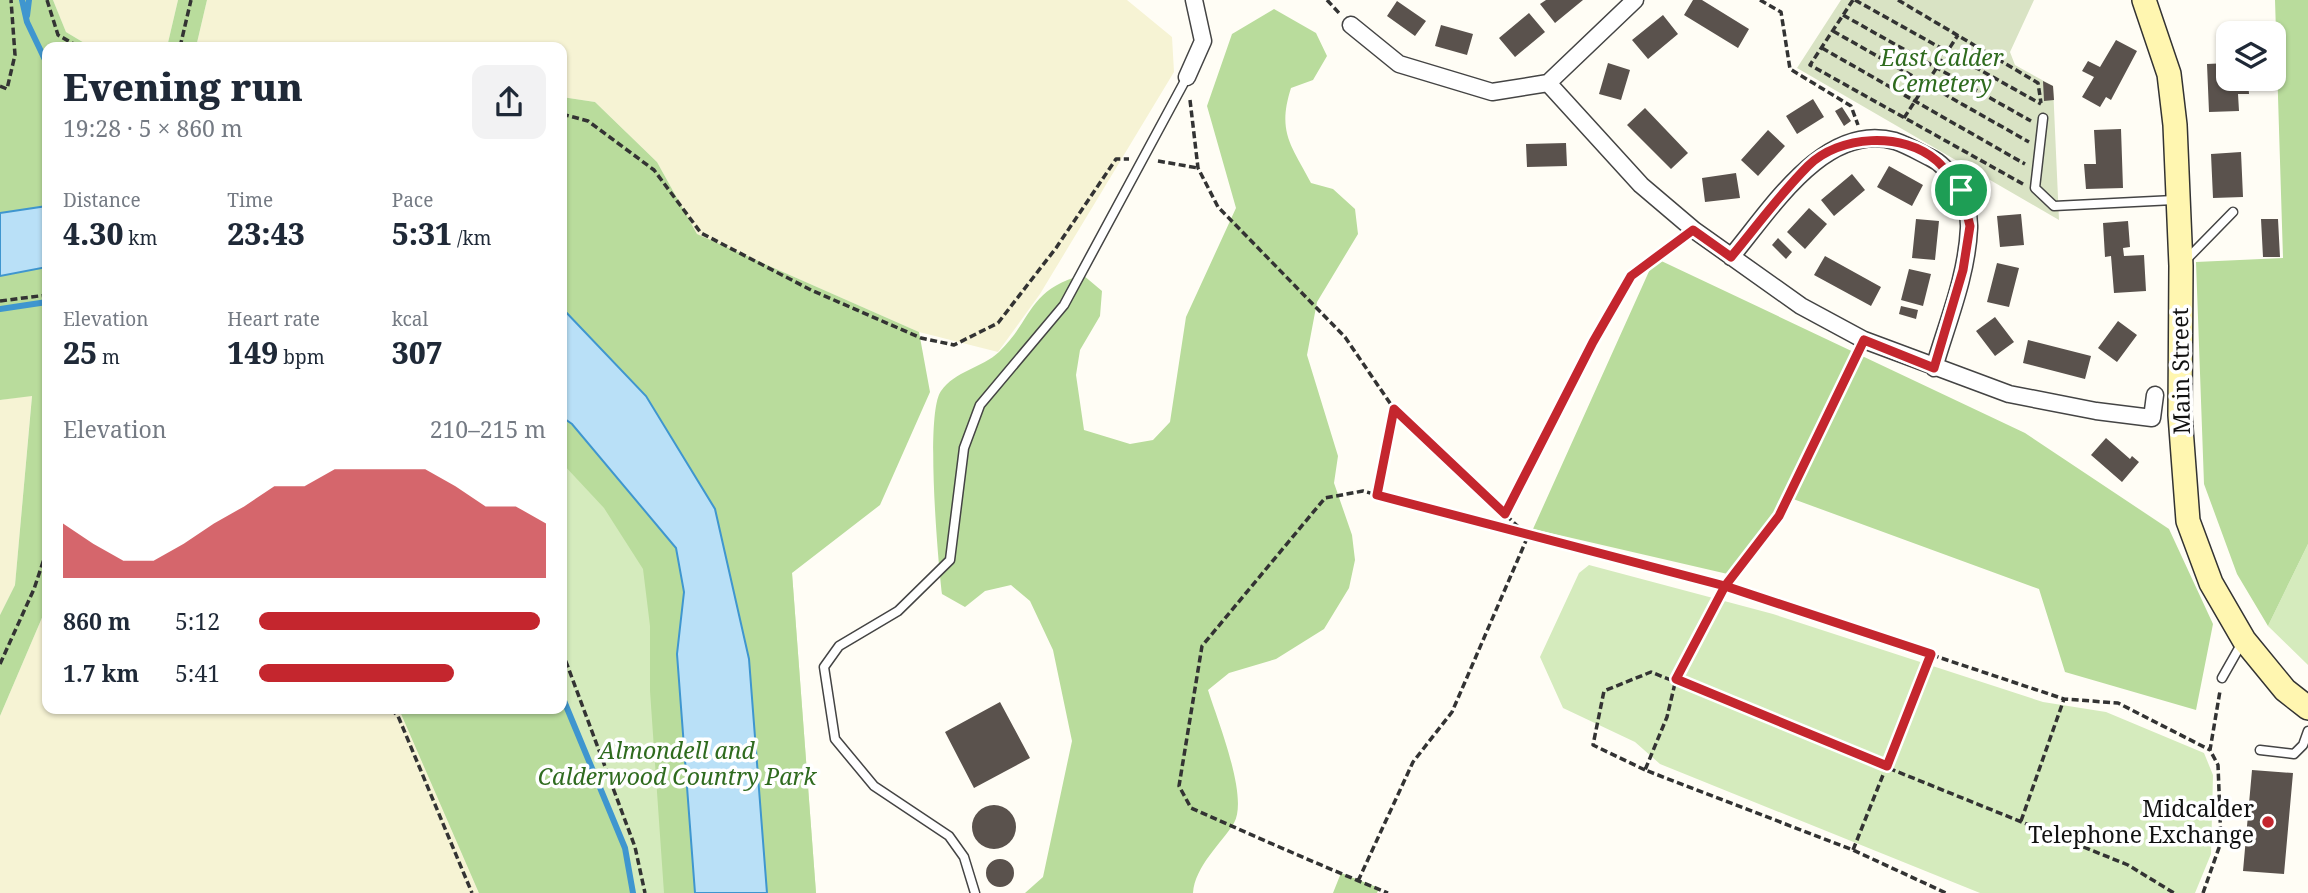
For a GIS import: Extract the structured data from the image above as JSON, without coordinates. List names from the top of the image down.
{
  "streets": {
    "main road": ["Main Street"]
  },
  "parks": ["East Calder Cemetery", "Almondell and Calderwood Country Park"],
  "places": ["Midcalder Telephone Exchange"],
  "page": {
    "heading": ["Evening run", "19:28 · 5 × 860 m"],
    "stats": [
      ["Distance", "4.30 km"],
      ["Time", "23:43"],
      ["Pace", "5:31 /km"],
      ["Elevation", "25 m"],
      ["Heart rate", "149 bpm"],
      ["kcal", "307"]
    ],
    "chart": ["Elevation", "210–215 m"],
    "list": [
      {
        "name": "860 m",
        "note": "5:12"
      },
      {
        "name": "1.7 km",
        "note": "5:41"
      }
    ]
  }
}
